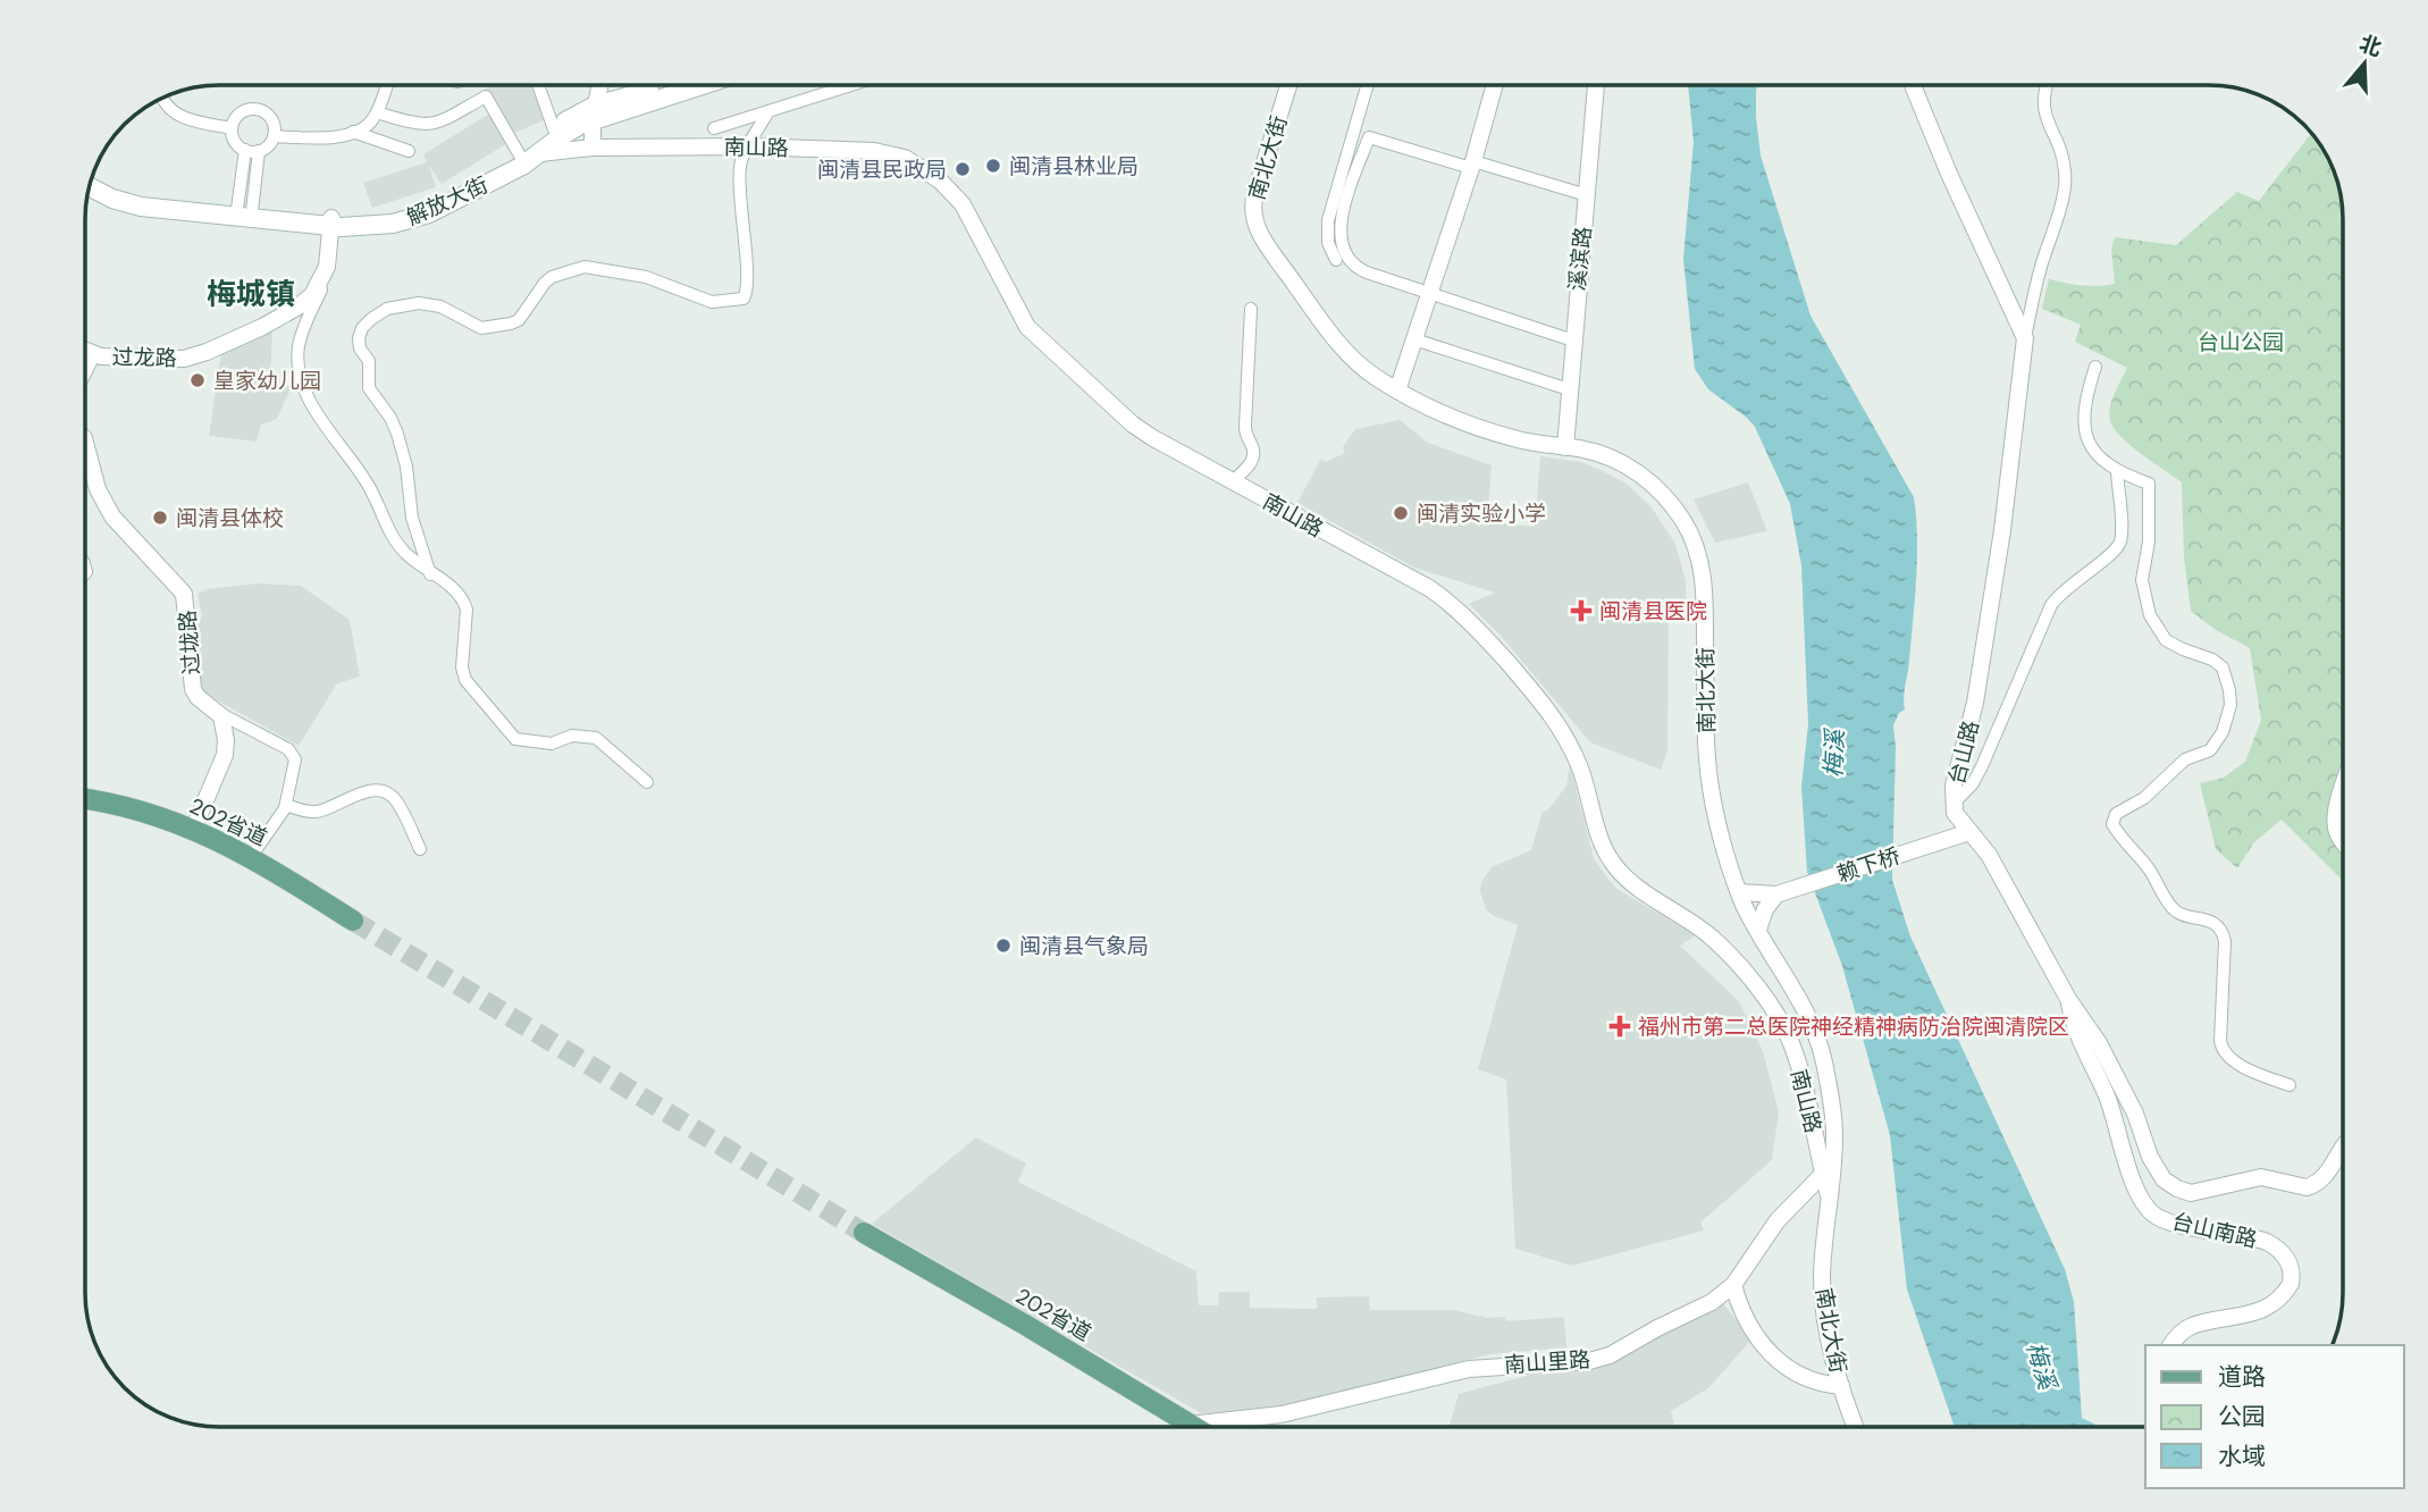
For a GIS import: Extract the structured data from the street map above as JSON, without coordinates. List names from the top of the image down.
{
  "streets": {
    "main road": ["解放大街", "202省道"],
    "street": [
      "南山路",
      "南北大街",
      "溪滨路",
      "过龙路",
      "过垅路",
      "台山路",
      "赖下桥",
      "台山南路",
      "南山里路"
    ]
  },
  "crossings": [
    ["南山路", "南北大街"],
    ["南山路", "解放大街"],
    ["南山路", "南山里路"],
    ["南北大街", "溪滨路"],
    ["南北大街", "南山里路"],
    ["解放大街", "过龙路"],
    ["台山路", "赖下桥"],
    ["台山路", "台山南路"],
    ["202省道", "南山里路"]
  ],
  "districts": ["梅城镇"],
  "water": ["梅溪"],
  "parks": ["台山公园"],
  "places": {
    "other": [
      "闽清县林业局",
      "闽清县民政局",
      "皇家幼儿园",
      "闽清实验小学",
      "闽清县体校",
      "闽清县气象局"
    ],
    "health": ["闽清县医院", "福州市第二总医院神经精神病防治院闽清院区"]
  },
  "legend": ["道路", "公园", "水域"],
  "north": "top"
}
